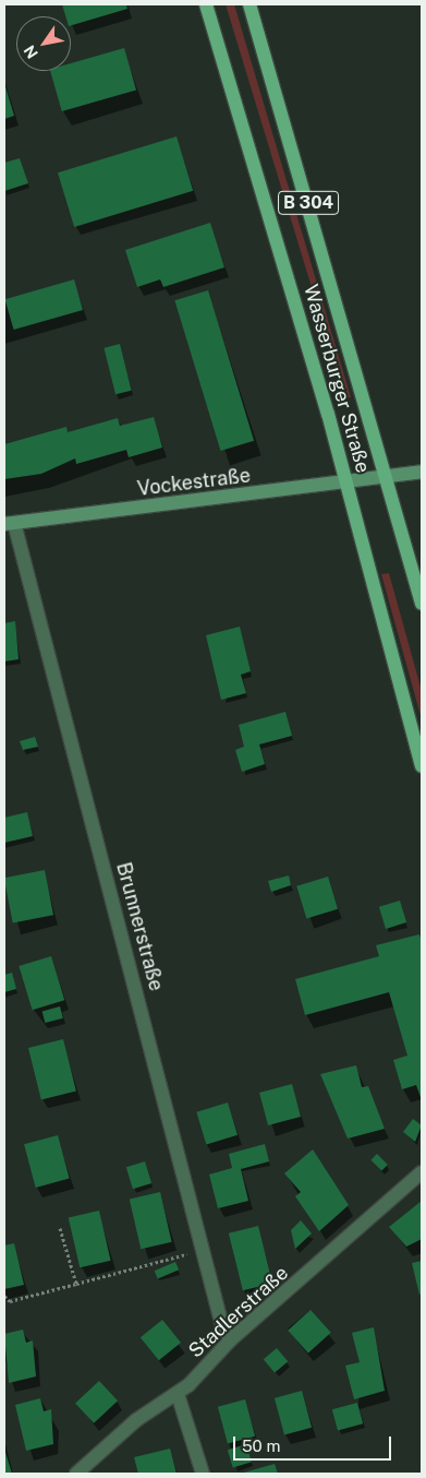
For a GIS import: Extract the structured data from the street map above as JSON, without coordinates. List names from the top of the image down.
{
  "streets": {
    "main road": ["B 304", "Wasserburger Straße", "Vockestraße"],
    "street": ["Brunnerstraße", "Stadlerstraße"]
  },
  "crossings": [
    ["Wasserburger Straße", "Vockestraße"],
    ["Vockestraße", "Brunnerstraße"],
    ["Brunnerstraße", "Stadlerstraße"]
  ],
  "scale_bar": "50 m",
  "north": "bottom left"
}
